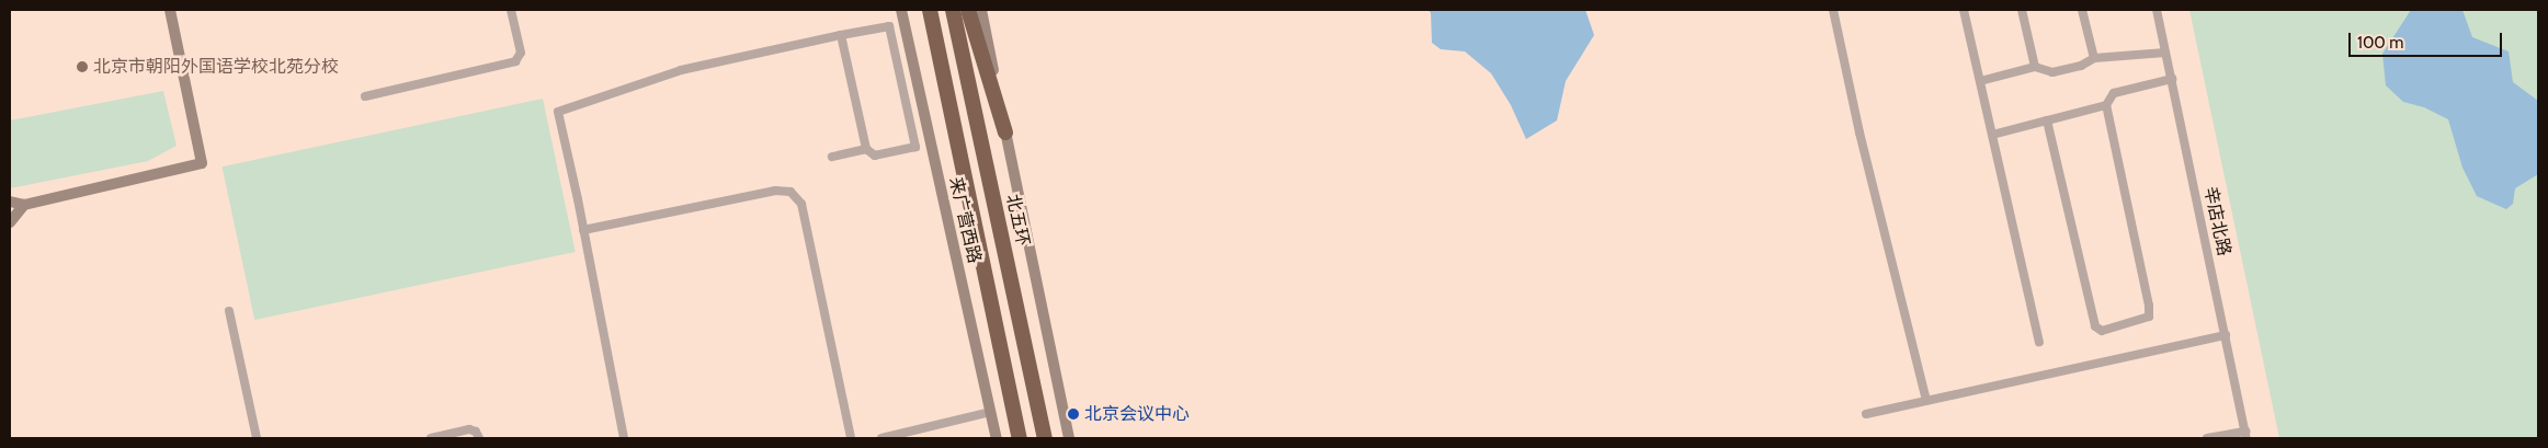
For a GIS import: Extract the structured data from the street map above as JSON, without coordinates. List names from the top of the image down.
{
  "streets": {
    "highway": ["北五环"],
    "street": ["来广营西路", "辛店北路"]
  },
  "places": ["北京市朝阳外国语学校北苑分校", "北京会议中心"],
  "scale_bar": "100 m"
}
